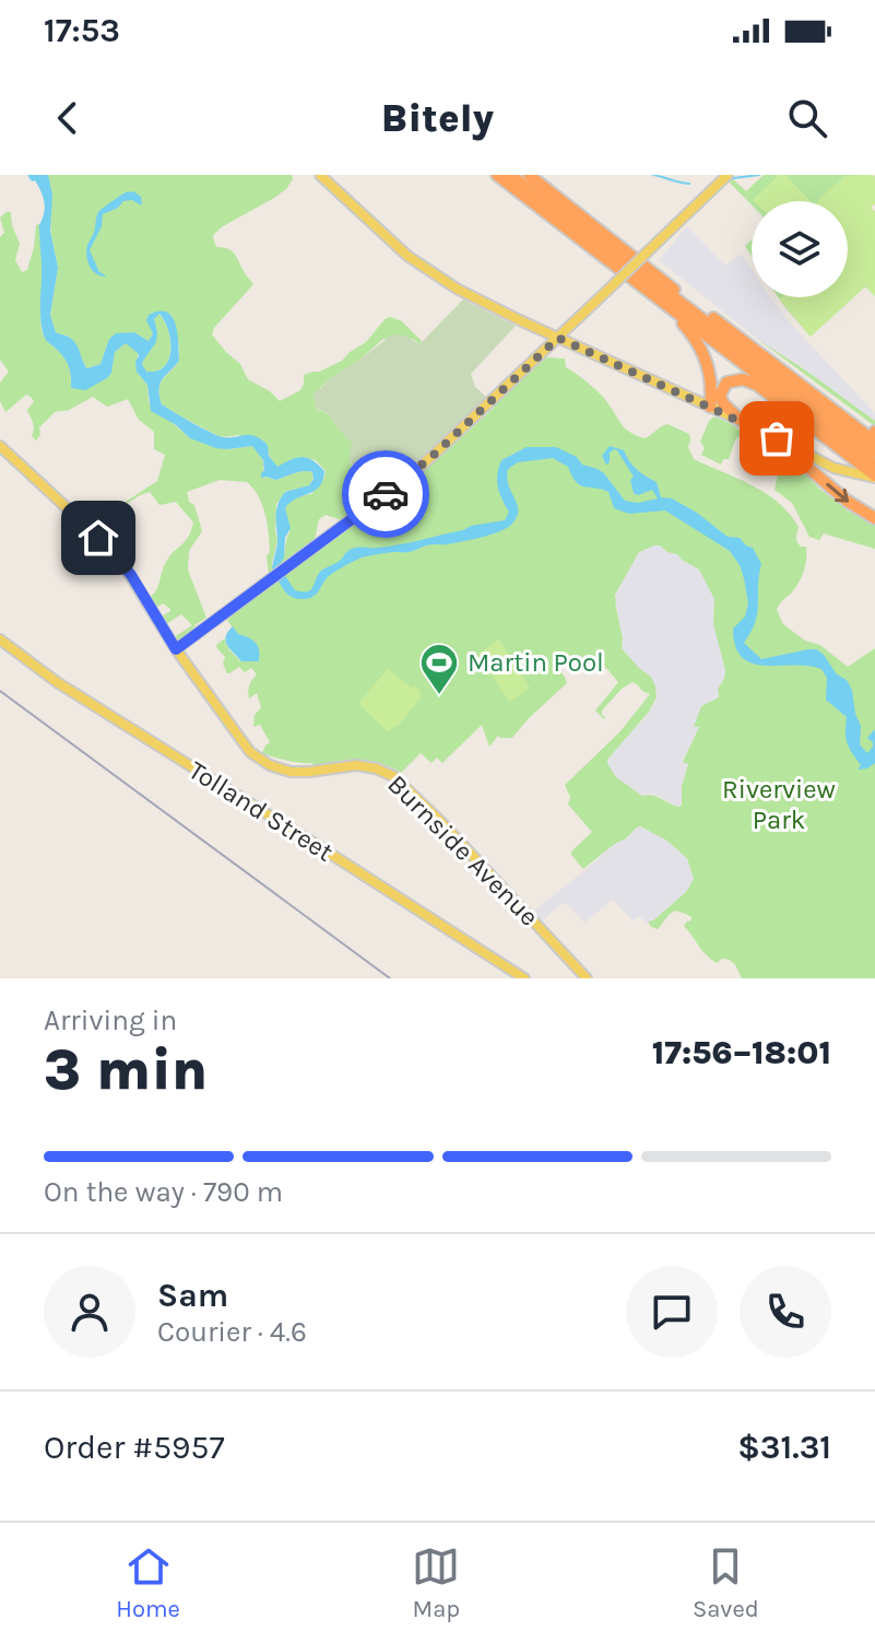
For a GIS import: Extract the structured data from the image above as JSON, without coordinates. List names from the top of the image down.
{
  "streets": {
    "main road": ["Tolland Street", "Burnside Avenue"]
  },
  "parks": ["Riverview Park"],
  "places": {
    "sports": ["Martin Pool"]
  },
  "page": {
    "status": "17:53",
    "header": "Bitely",
    "heading": ["3 min", "Arriving in", "17:56–18:01"],
    "panel": [
      "Sam",
      "Courier · 4.6",
      "Order #5957",
      "$31.31"
    ],
    "bar": "On the way · 790 m",
    "tabs": ["Home", "Map", "Saved"]
  }
}
